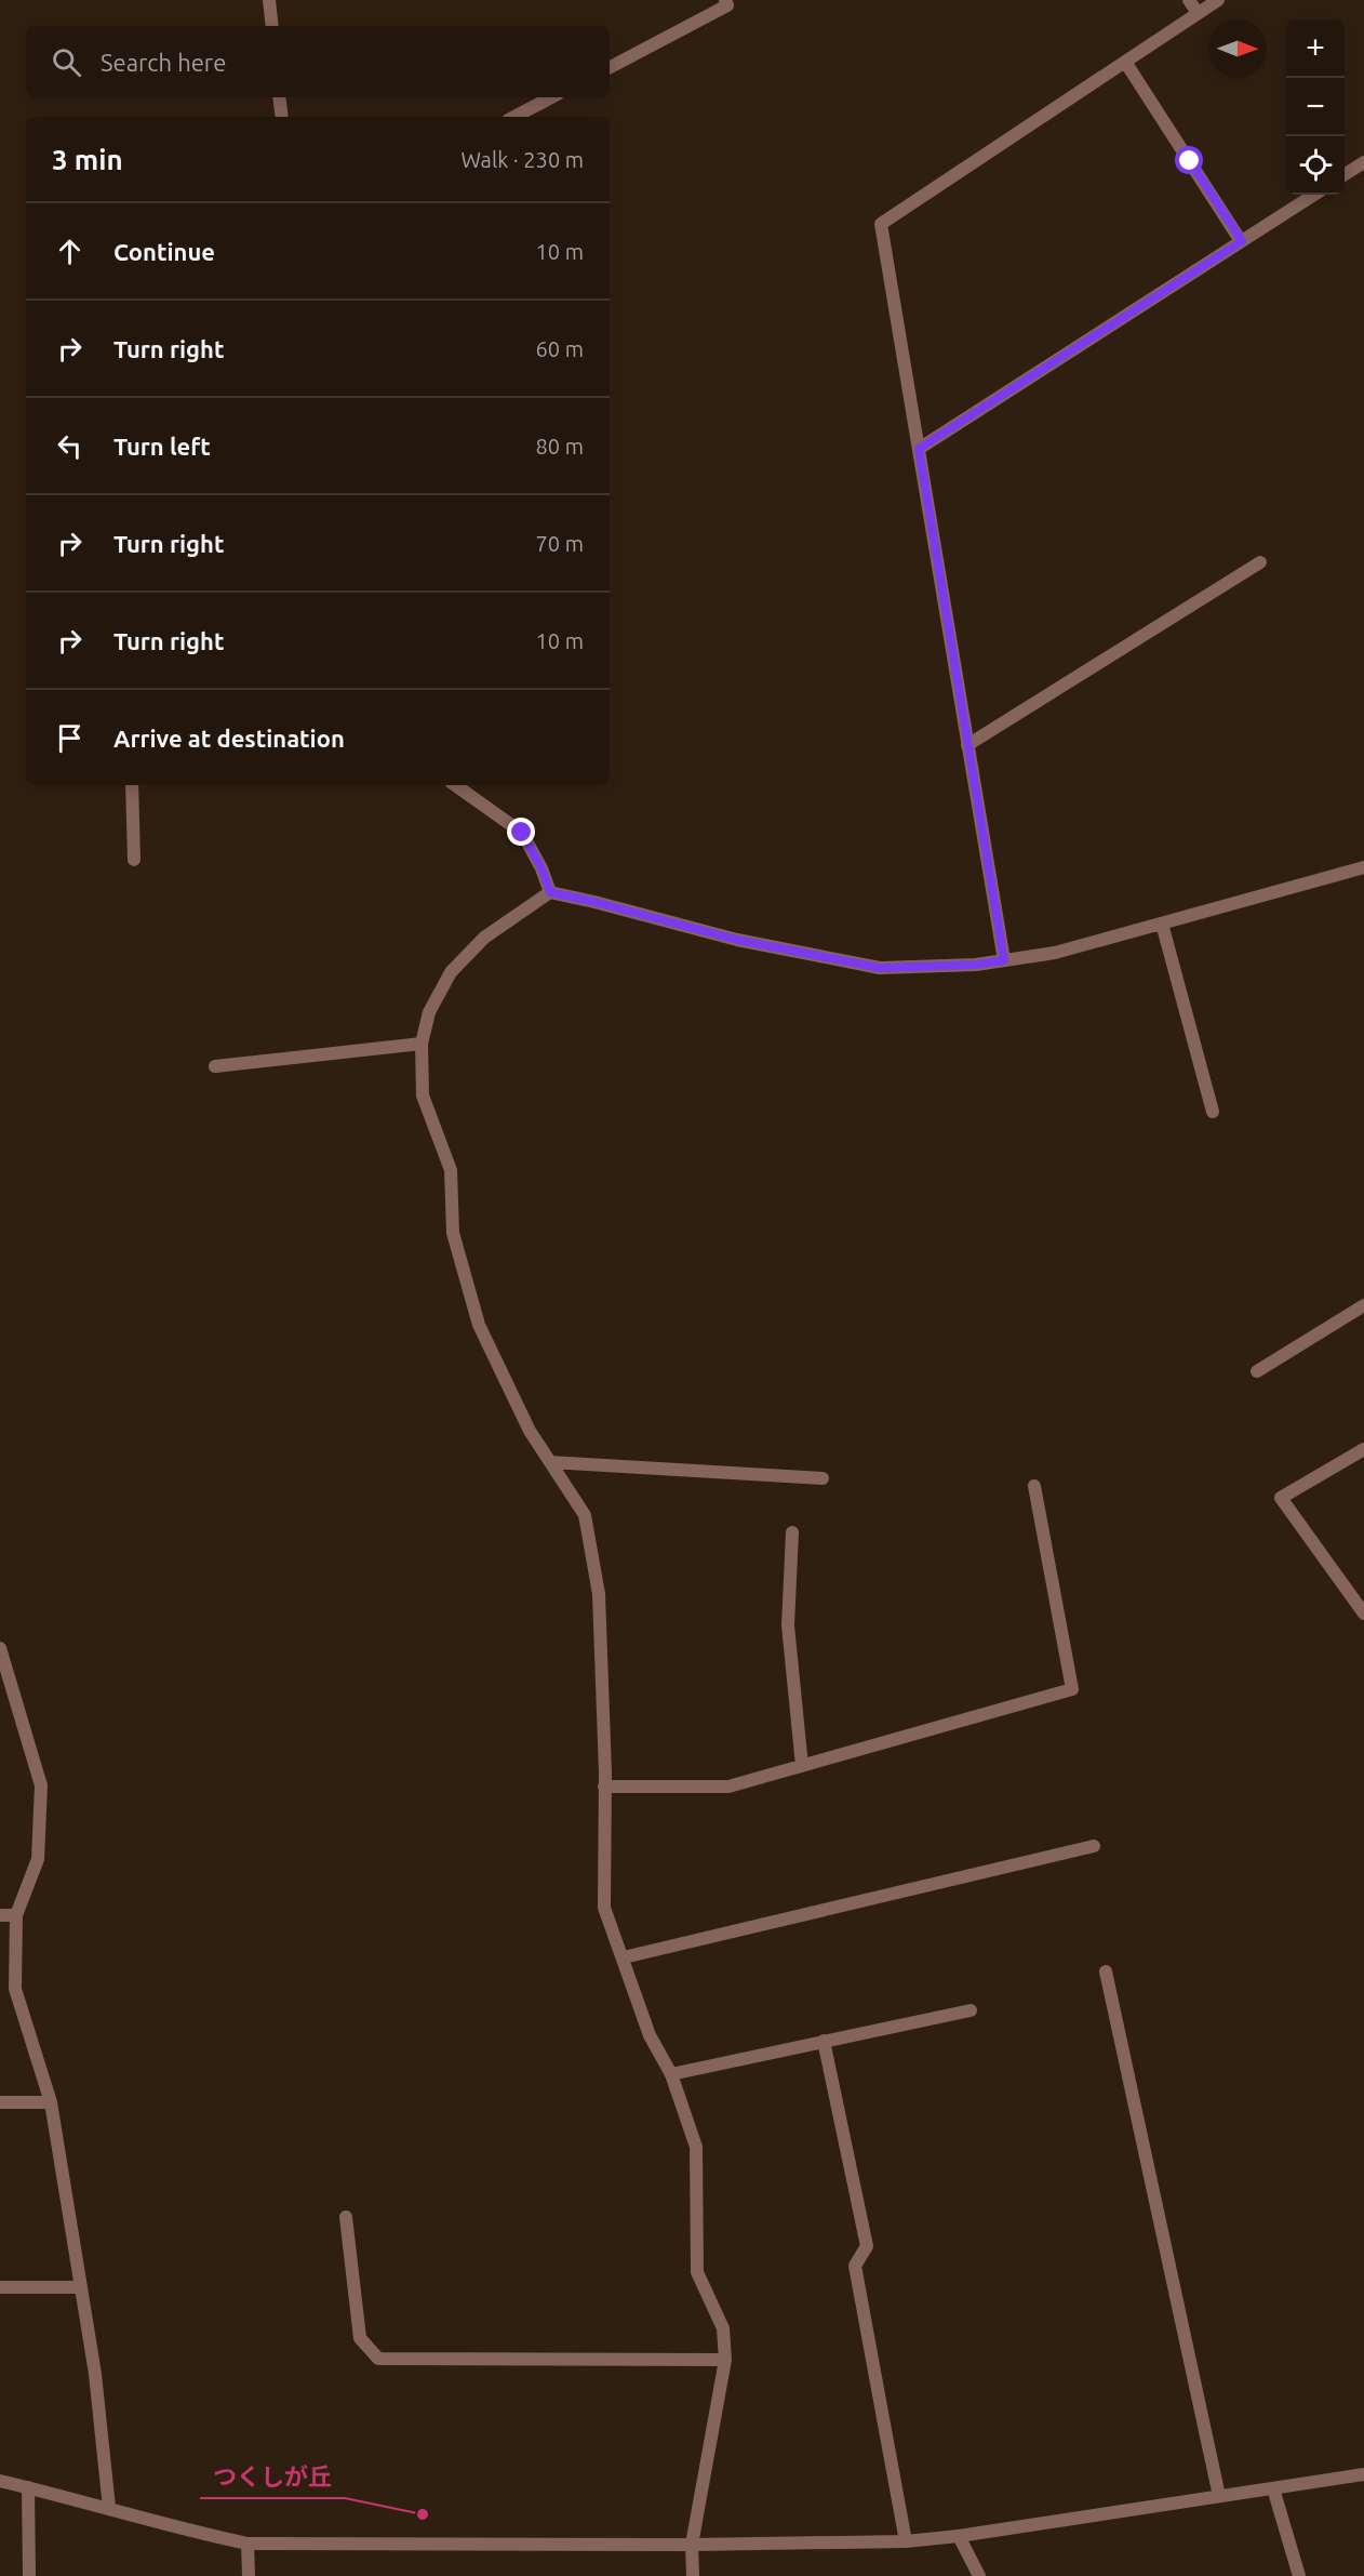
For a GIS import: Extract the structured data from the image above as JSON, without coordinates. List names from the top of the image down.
{
  "places": ["つくしが丘"],
  "north": "right",
  "page": {
    "map_buttons": ["+", "−"],
    "search": "Search here",
    "heading": ["3 min", "Walk · 230 m"],
    "list": [
      ["Continue", "10 m"],
      ["Turn right", "60 m"],
      ["Turn left", "80 m"],
      ["Turn right", "70 m"],
      ["Turn right", "10 m"],
      "Arrive at destination"
    ]
  }
}
